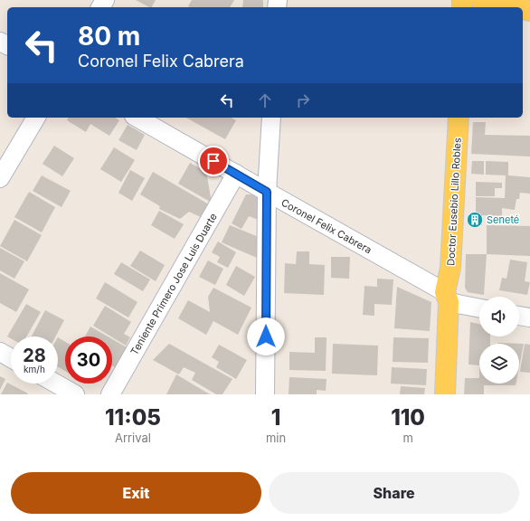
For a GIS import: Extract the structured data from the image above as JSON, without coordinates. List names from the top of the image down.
{
  "streets": {
    "main road": ["Doctor Eusebio Lillo Robles"],
    "street": ["Coronel Felix Cabrera", "Teniente Primero Jose Luis Duarte"]
  },
  "crossings": [
    ["Doctor Eusebio Lillo Robles", "Coronel Felix Cabrera"],
    ["Coronel Felix Cabrera", "Teniente Primero Jose Luis Duarte"]
  ],
  "places": {
    "building": ["Seneté"]
  },
  "page": {
    "turn": ["80 m", "Coronel Felix Cabrera"],
    "speed": "28 km/h",
    "limit": "30",
    "eta": [
      "11:05",
      "Arrival",
      "1",
      "min",
      "110",
      "m"
    ],
    "buttons": ["Exit", "Share"]
  }
}
